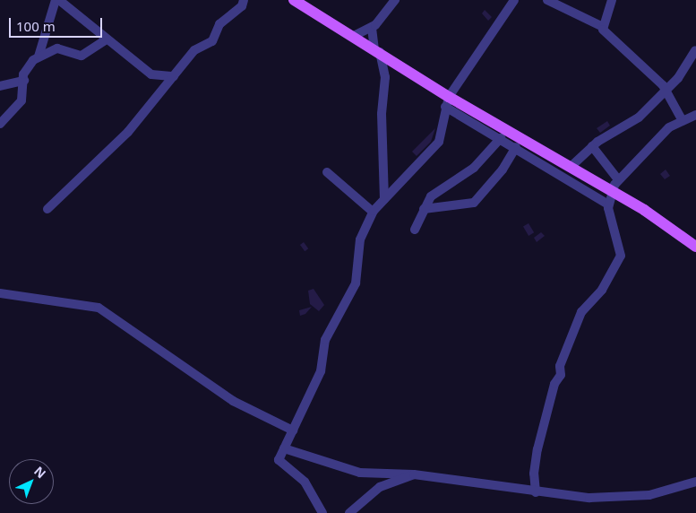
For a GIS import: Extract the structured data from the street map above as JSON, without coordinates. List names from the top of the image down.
{
  "scale_bar": "100 m",
  "north": "top right"
}
